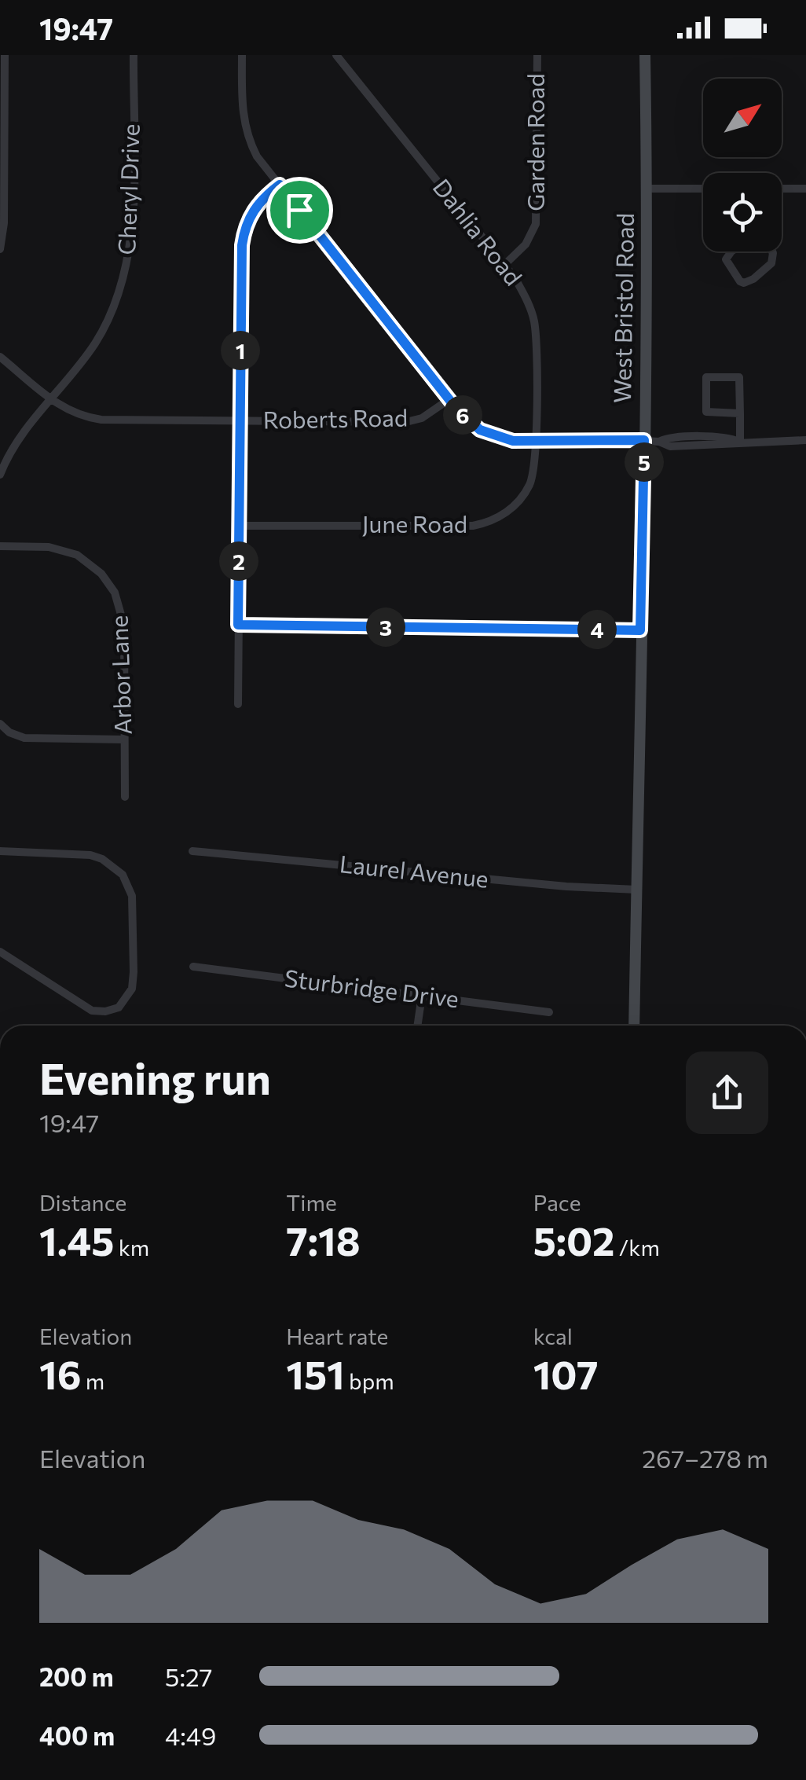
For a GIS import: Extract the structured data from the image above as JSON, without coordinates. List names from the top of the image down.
{
  "streets": {
    "main road": ["West Bristol Road"],
    "street": [
      "Garden Road",
      "Cheryl Drive",
      "Dahlia Road",
      "Roberts Road",
      "June Road",
      "Arbor Lane",
      "Laurel Avenue",
      "Sturbridge Drive"
    ]
  },
  "crossings": [
    ["Garden Road", "Dahlia Road"],
    ["Cheryl Drive", "Roberts Road"],
    ["Dahlia Road", "June Road"],
    ["West Bristol Road", "Laurel Avenue"]
  ],
  "north": "top right",
  "page": {
    "status": "19:47",
    "pins": [
      "1",
      "6",
      "5",
      "2",
      "3",
      "4"
    ],
    "heading": ["Evening run", "19:47"],
    "stats": [
      ["Distance", "1.45 km"],
      ["Time", "7:18"],
      ["Pace", "5:02 /km"],
      ["Elevation", "16 m"],
      ["Heart rate", "151 bpm"],
      ["kcal", "107"]
    ],
    "chart": ["Elevation", "267–278 m"],
    "list": [
      {
        "name": "200 m",
        "note": "5:27"
      },
      {
        "name": "400 m",
        "note": "4:49"
      }
    ]
  }
}
